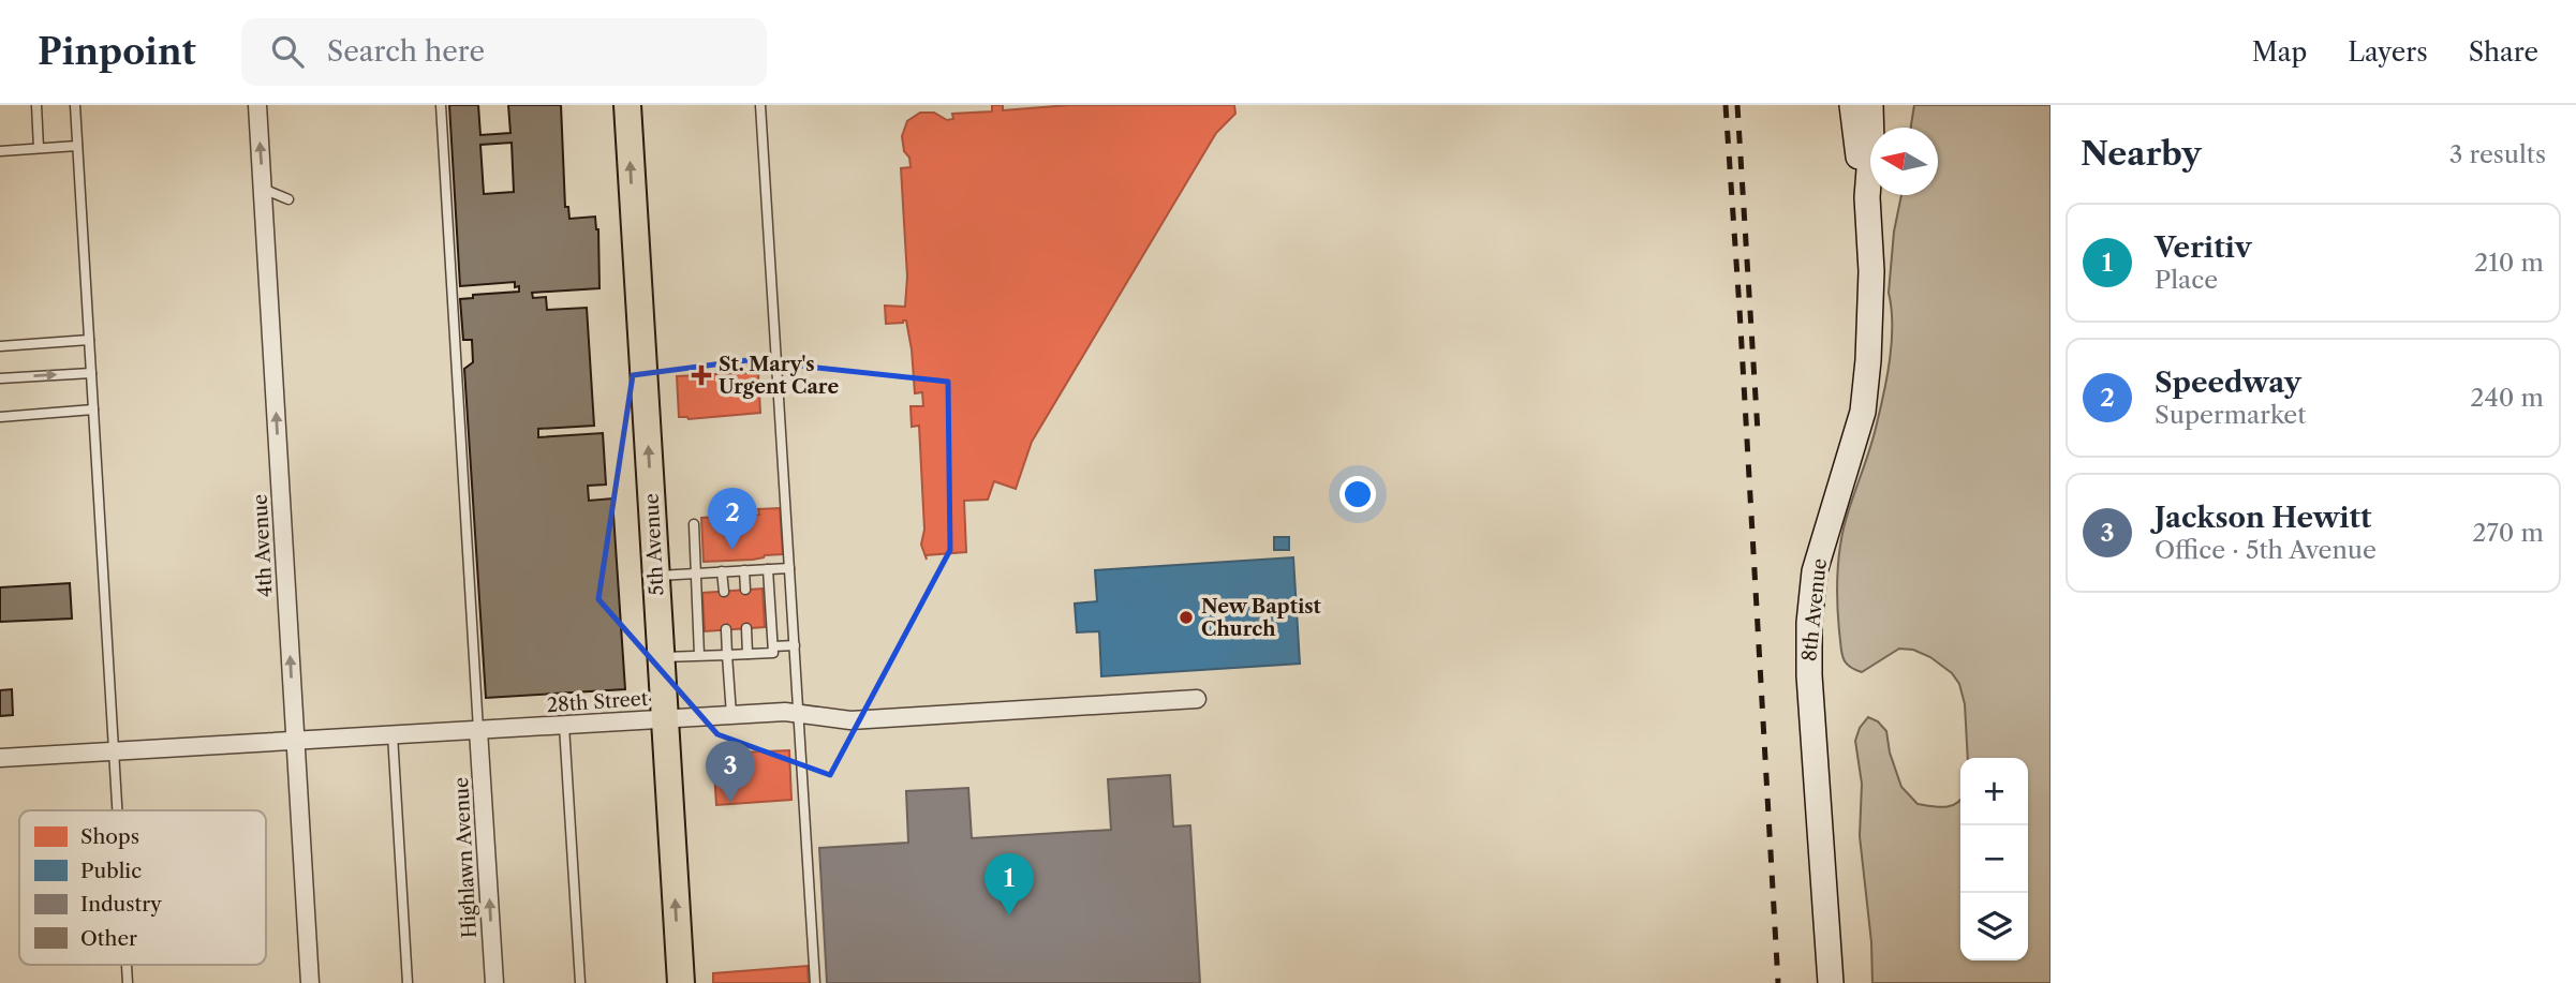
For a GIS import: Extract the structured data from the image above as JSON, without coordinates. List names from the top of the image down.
{
  "streets": {
    "main road": ["5th Avenue", "8th Avenue"],
    "street": ["4th Avenue", "28th Street", "Highlawn Avenue"]
  },
  "crossings": [
    ["5th Avenue", "28th Street"],
    ["4th Avenue", "28th Street"],
    ["28th Street", "Highlawn Avenue"]
  ],
  "one_way": ["5th Avenue", "4th Avenue", "Highlawn Avenue"],
  "places": {
    "health": ["St. Mary's Urgent Care"],
    "other": ["New Baptist Church"]
  },
  "legend": [
    "Shops",
    "Public",
    "Industry",
    "Other"
  ],
  "north": "left",
  "page": {
    "header": "Pinpoint",
    "search": "Search here",
    "nav": ["Map", "Layers", "Share"],
    "heading": ["Nearby", "3 results"],
    "list": [
      {
        "mark": "1",
        "name": "Veritiv",
        "note": "Place",
        "value": "210 m"
      },
      {
        "mark": "2",
        "name": "Speedway",
        "note": "Supermarket",
        "value": "240 m"
      },
      {
        "mark": "3",
        "name": "Jackson Hewitt",
        "note": "Office · 5th Avenue",
        "value": "270 m"
      }
    ],
    "pins": ["2", "3", "1"],
    "map_buttons": ["+", "−"]
  }
}
